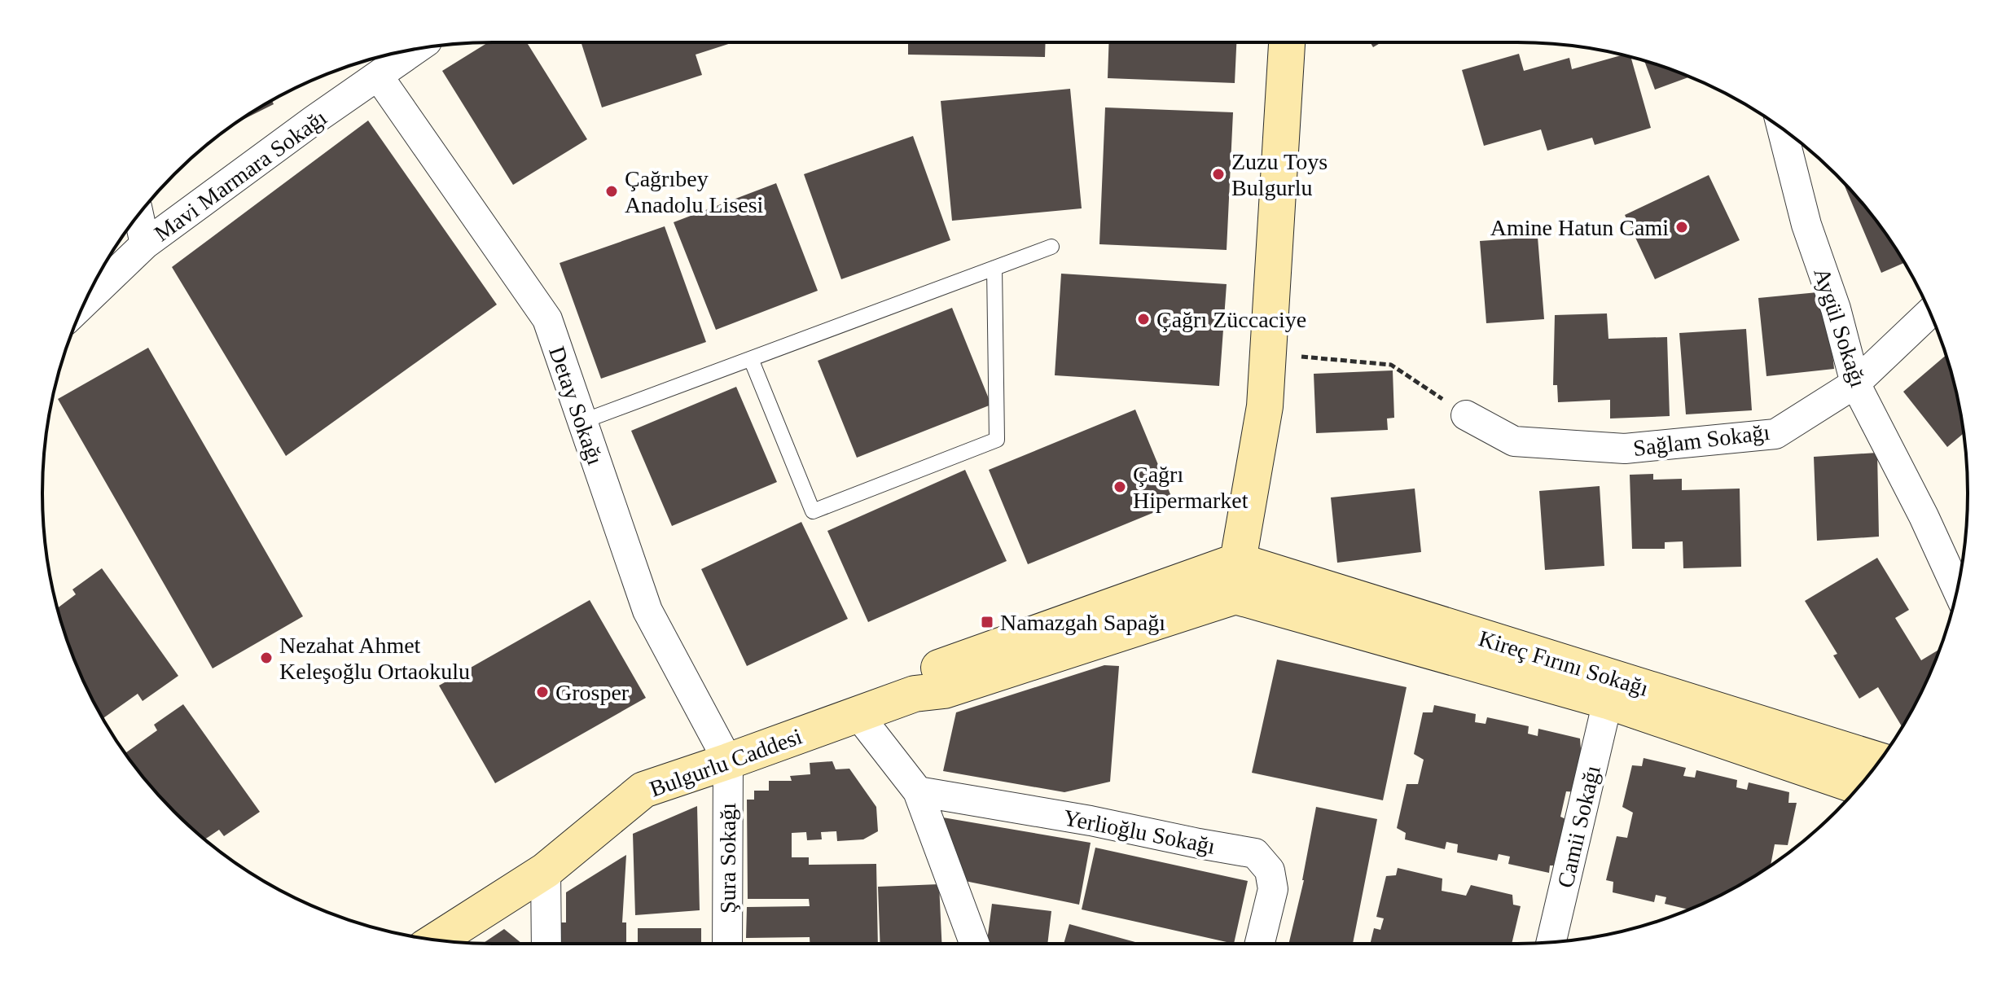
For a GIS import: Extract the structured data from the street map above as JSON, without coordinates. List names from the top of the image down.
{
  "streets": {
    "main road": ["Kireç Fırını Sokağı", "Bulgurlu Caddesi"],
    "street": [
      "Mavi Marmara Sokağı",
      "Aygül Sokağı",
      "Detay Sokağı",
      "Sağlam Sokağı",
      "Camii Sokağı",
      "Yerlioğlu Sokağı",
      "Şura Sokağı"
    ]
  },
  "crossings": [
    ["Mavi Marmara Sokağı", "Detay Sokağı"],
    ["Aygül Sokağı", "Sağlam Sokağı"],
    ["Detay Sokağı", "Bulgurlu Caddesi"],
    ["Detay Sokağı", "Şura Sokağı"],
    ["Kireç Fırını Sokağı", "Bulgurlu Caddesi"],
    ["Kireç Fırını Sokağı", "Camii Sokağı"],
    ["Bulgurlu Caddesi", "Şura Sokağı"]
  ],
  "places": {
    "other": [
      "Zuzu Toys Bulgurlu",
      "Çağrıbey Anadolu Lisesi",
      "Amine Hatun Cami",
      "Çağrı Züccaciye",
      "Çağrı Hipermarket",
      "Nezahat Ahmet Keleşoğlu Ortaokulu",
      "Grosper"
    ],
    "transit": ["Namazgah Sapağı"]
  }
}
